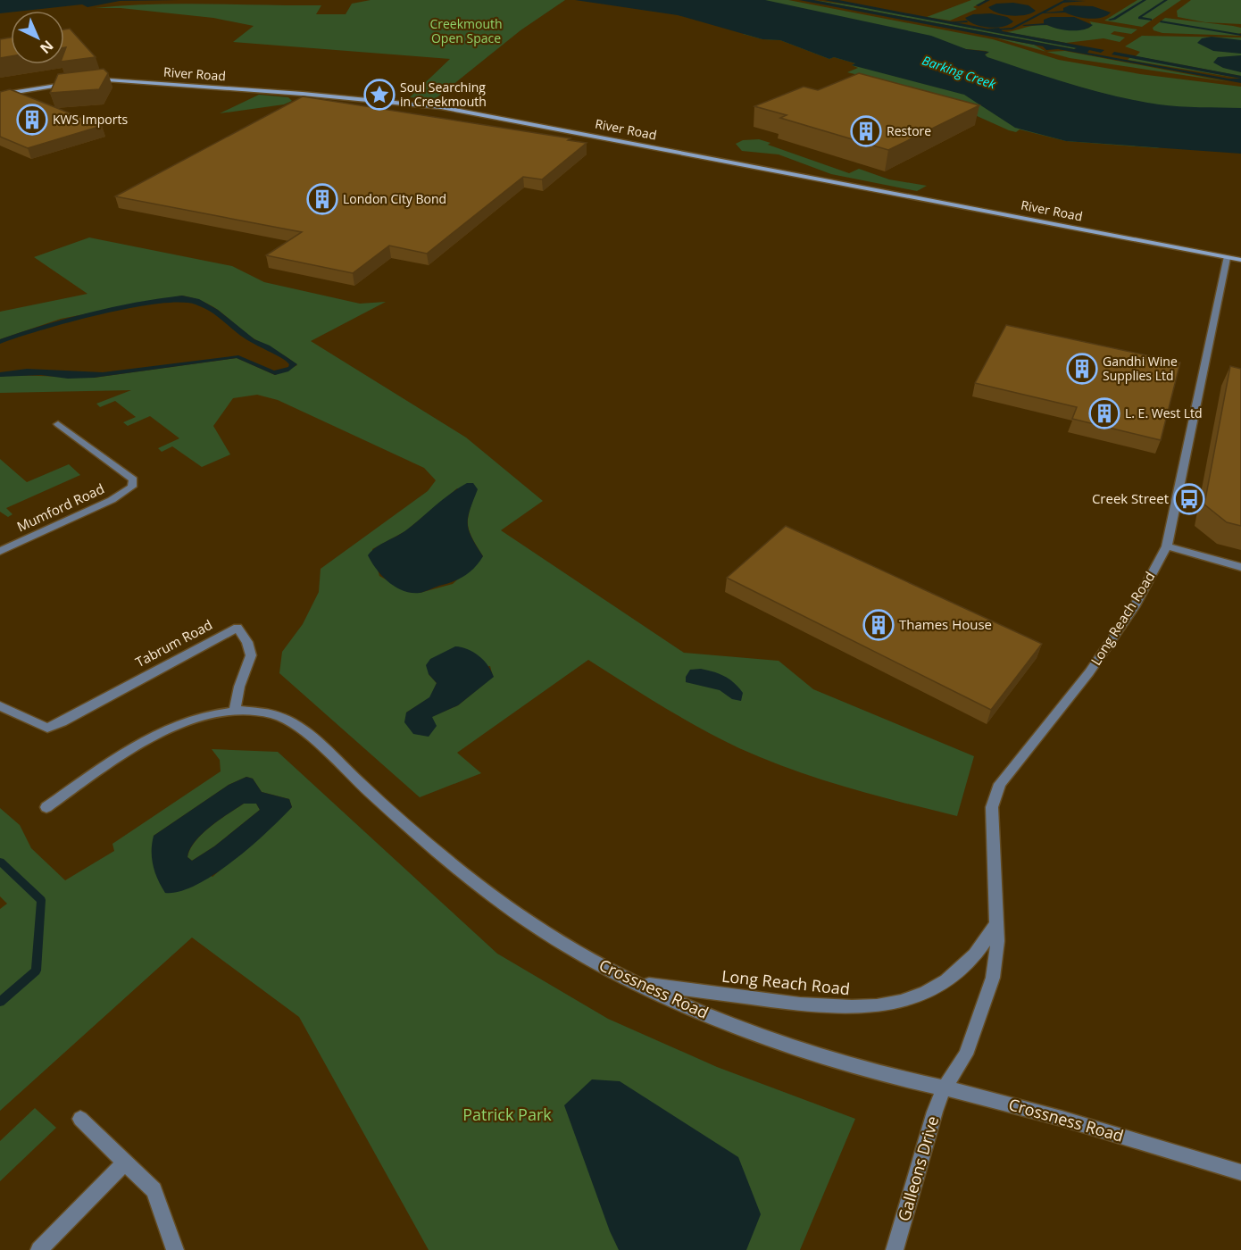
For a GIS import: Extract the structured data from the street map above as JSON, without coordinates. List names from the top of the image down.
{
  "streets": {
    "street": [
      "River Road",
      "Mumford Road",
      "Long Reach Road",
      "Tabrum Road",
      "Crossness Road",
      "Galleons Drive"
    ]
  },
  "crossings": [
    ["River Road", "Long Reach Road"],
    ["Long Reach Road", "Crossness Road"],
    ["Long Reach Road", "Galleons Drive"],
    ["Tabrum Road", "Crossness Road"],
    ["Crossness Road", "Galleons Drive"]
  ],
  "water": ["Barking Creek"],
  "parks": ["Creekmouth Open Space", "Patrick Park"],
  "places": {
    "place": ["Soul Searching in Creekmouth"],
    "building": [
      "KWS Imports",
      "Restore",
      "London City Bond",
      "Gandhi Wine Supplies Ltd",
      "L. E. West Ltd",
      "Thames House"
    ],
    "bus stop": ["Creek Street"]
  },
  "north": "bottom right"
}
